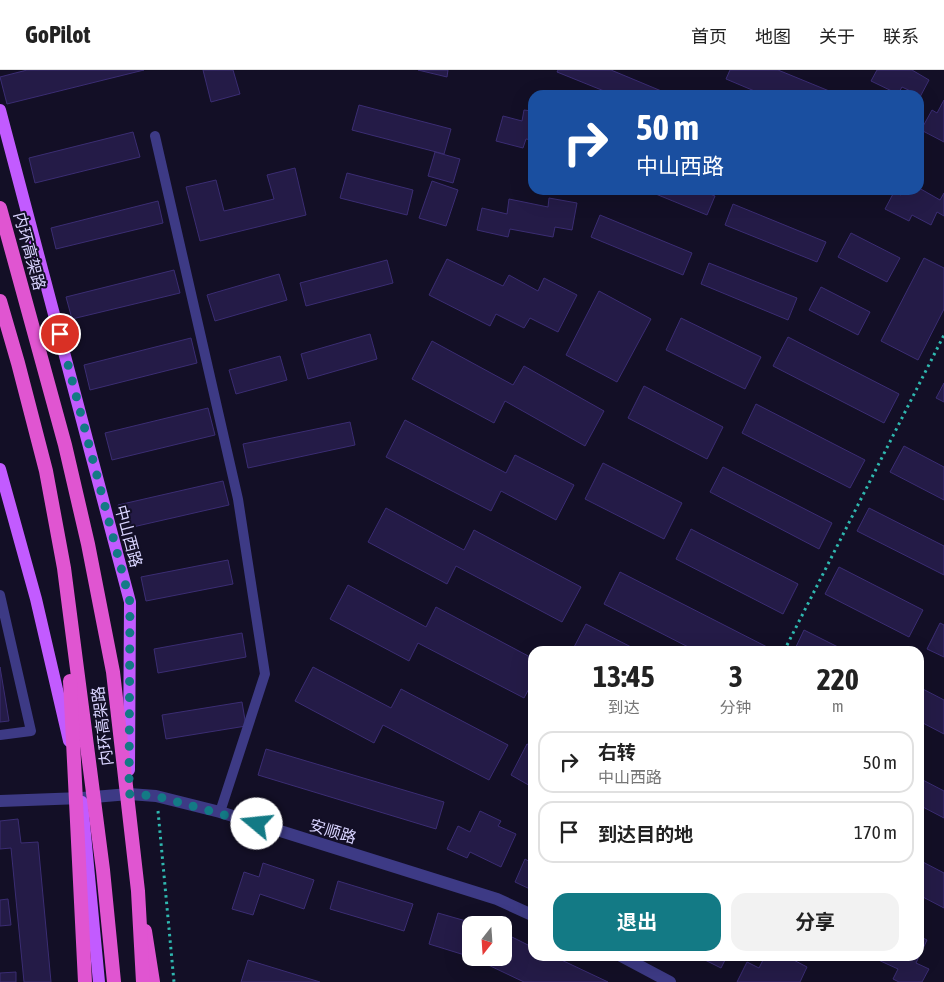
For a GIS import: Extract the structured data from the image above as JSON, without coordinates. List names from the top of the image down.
{
  "streets": {
    "highway": ["内环高架路"],
    "main road": ["中山西路"],
    "street": ["安顺路"]
  },
  "crossings": [
    ["内环高架路", "中山西路"],
    ["中山西路", "安顺路"]
  ],
  "north": "bottom",
  "page": {
    "header": "GoPilot",
    "nav": [
      "首页",
      "地图",
      "关于",
      "联系"
    ],
    "turn": ["50 m", "中山西路"],
    "eta": [
      "13:45",
      "到达",
      "3",
      "分钟",
      "220",
      "m"
    ],
    "list": [
      {
        "name": "右转",
        "note": "中山西路",
        "value": "50 m"
      },
      {
        "name": "到达目的地",
        "value": "170 m"
      }
    ],
    "buttons": ["退出", "分享"]
  }
}
